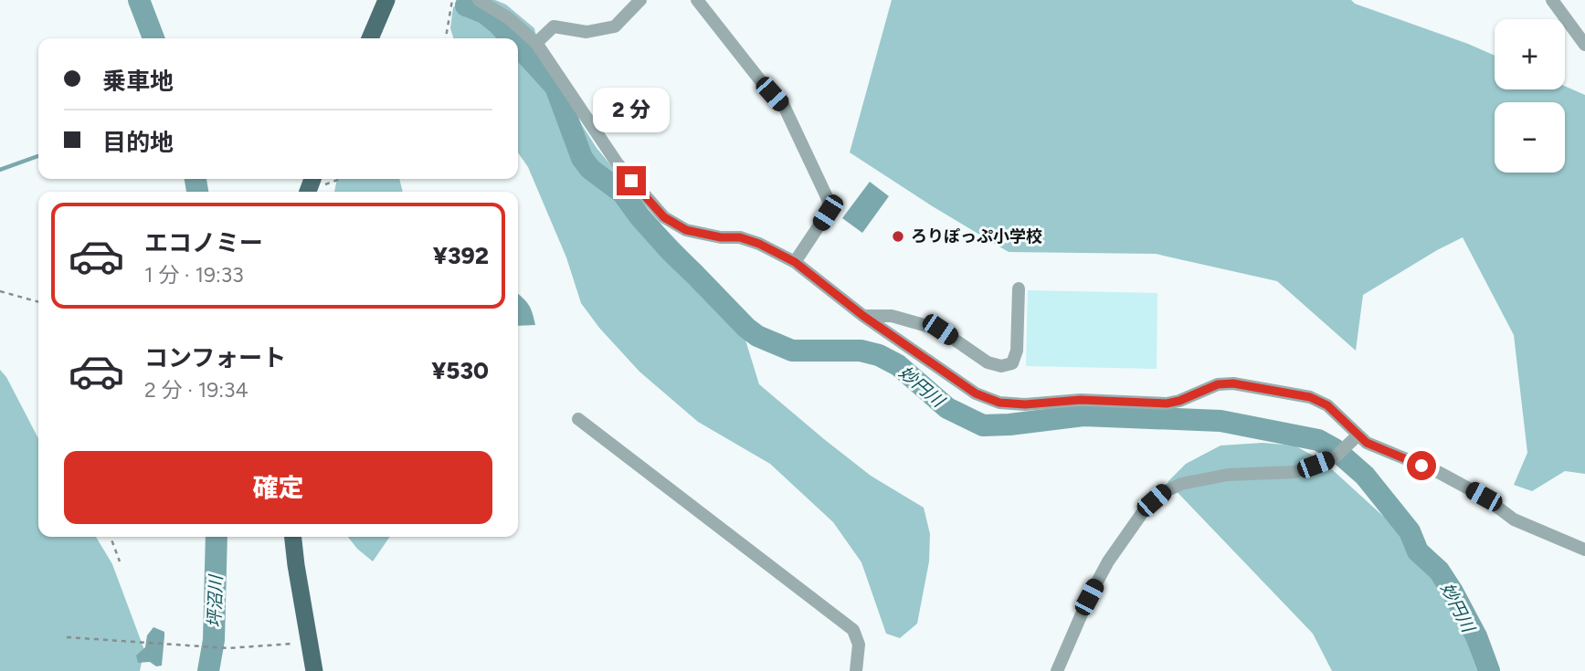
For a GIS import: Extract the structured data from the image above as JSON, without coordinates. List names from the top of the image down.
{
  "water": ["妙円川", "坪沼川"],
  "places": ["ろりぽっぷ小学校"],
  "page": {
    "map_buttons": ["+", "−"],
    "banner": ["乗車地", "目的地"],
    "bubble": "2 分",
    "list": [
      {
        "name": "エコノミー",
        "note": "1 分 · 19:33",
        "value": "¥392"
      },
      {
        "name": "コンフォート",
        "note": "2 分 · 19:34",
        "value": "¥530"
      }
    ],
    "buttons": "確定"
  }
}
